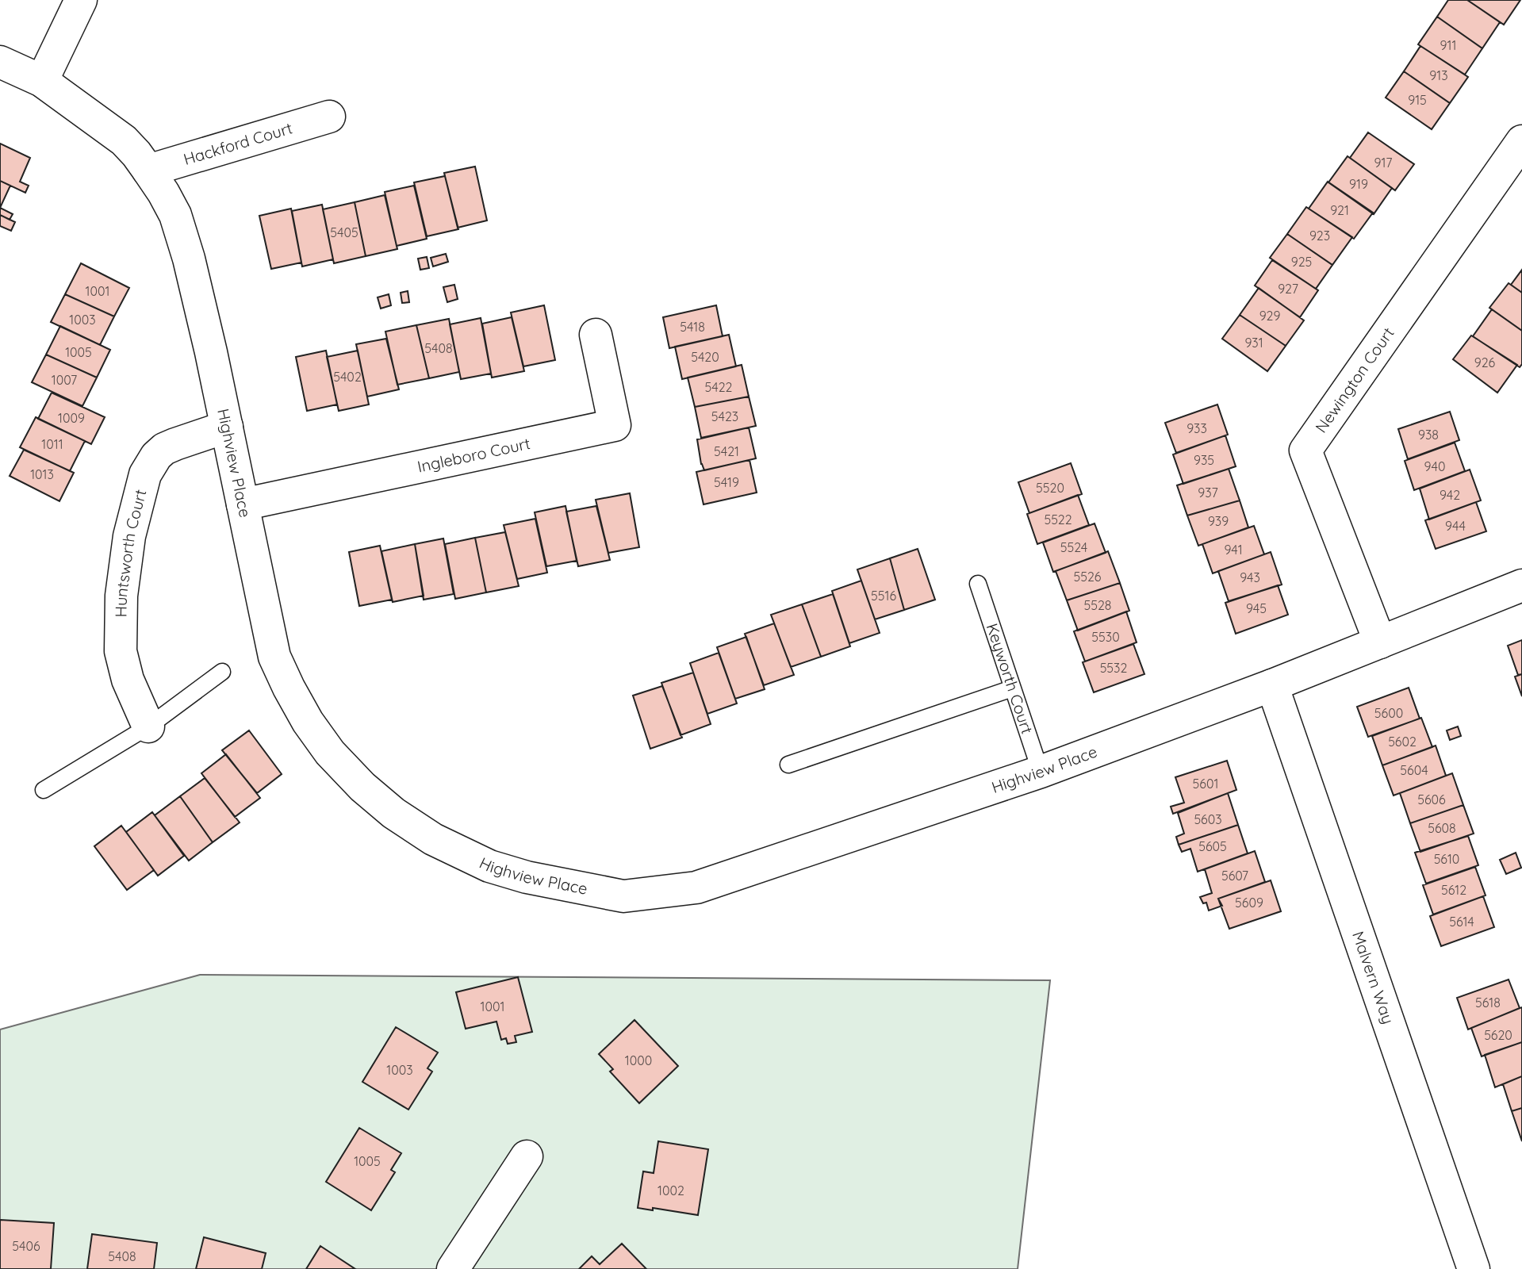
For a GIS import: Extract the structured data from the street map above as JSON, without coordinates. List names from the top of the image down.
{
  "streets": {
    "street": [
      "Hackford Court",
      "Newington Court",
      "Ingleboro Court",
      "Highview Place",
      "Huntsworth Court",
      "Malvern Way"
    ],
    "lane": ["Keyworth Court"]
  },
  "crossings": [
    ["Hackford Court", "Highview Place"],
    ["Newington Court", "Highview Place"],
    ["Ingleboro Court", "Highview Place"],
    ["Highview Place", "Huntsworth Court"],
    ["Highview Place", "Keyworth Court"],
    ["Highview Place", "Malvern Way"]
  ],
  "house_numbers": [
    "911",
    "913",
    "915",
    "917",
    "919",
    "921",
    "5405",
    "923",
    "925",
    "927",
    "1001",
    "929",
    "1003",
    "5418",
    "931",
    "5408",
    "1005",
    "5420",
    "926",
    "5402",
    "1007",
    "5422",
    "5423",
    "1009",
    "933",
    "938",
    "1011",
    "5421",
    "935",
    "940",
    "1013",
    "5419",
    "5520",
    "937",
    "942",
    "5522",
    "939",
    "944",
    "5524",
    "941",
    "5526",
    "943",
    "5516",
    "5528",
    "945",
    "5530",
    "5532",
    "5600",
    "5602",
    "5604",
    "5601",
    "5606",
    "5603",
    "5608",
    "5605",
    "5610",
    "5607",
    "5612",
    "5609",
    "5614",
    "5618",
    "1001",
    "5620",
    "1000",
    "1003",
    "1005",
    "1002",
    "5406",
    "5408"
  ]
}
